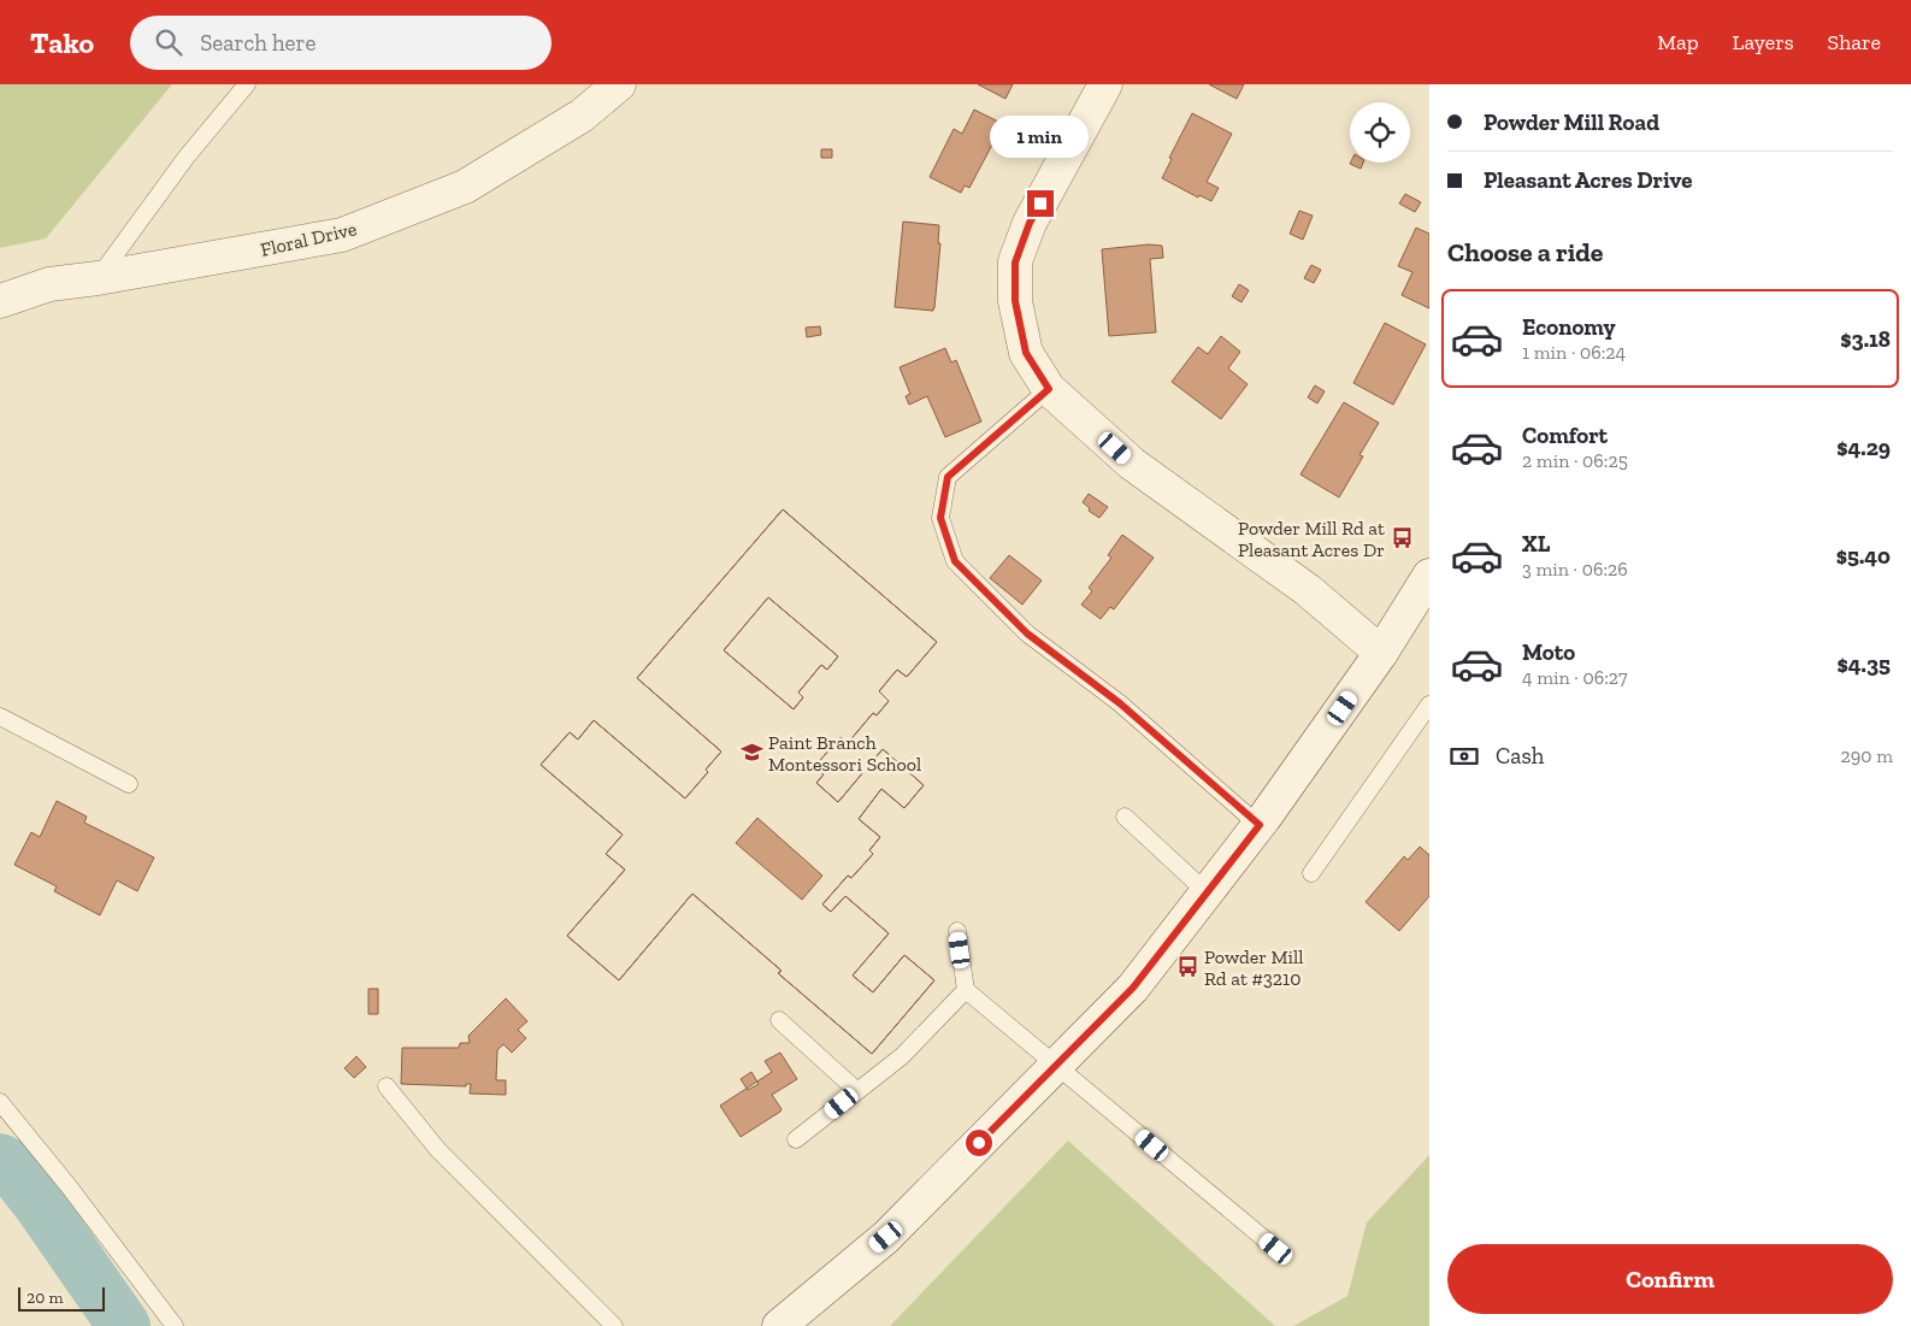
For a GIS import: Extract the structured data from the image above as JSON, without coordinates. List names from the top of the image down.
{
  "streets": {
    "street": ["Floral Drive"]
  },
  "places": {
    "bus stop": ["Powder Mill Rd at Pleasant Acres Dr", "Powder Mill Rd at #3210"],
    "school or university": ["Paint Branch Montessori School"]
  },
  "scale_bar": "20 m",
  "page": {
    "header": "Tako",
    "search": "Search here",
    "nav": ["Map", "Layers", "Share"],
    "banner": ["Powder Mill Road", "Pleasant Acres Drive"],
    "bubble": "1 min",
    "heading": "Choose a ride",
    "list": [
      {
        "name": "Economy",
        "note": "1 min · 06:24",
        "value": "$3.18"
      },
      {
        "name": "Comfort",
        "note": "2 min · 06:25",
        "value": "$4.29"
      },
      {
        "name": "XL",
        "note": "3 min · 06:26",
        "value": "$5.40"
      },
      {
        "name": "Moto",
        "note": "4 min · 06:27",
        "value": "$4.35"
      }
    ],
    "pay": ["Cash", "290 m"],
    "buttons": "Confirm",
    "scale": "20 m"
  }
}
